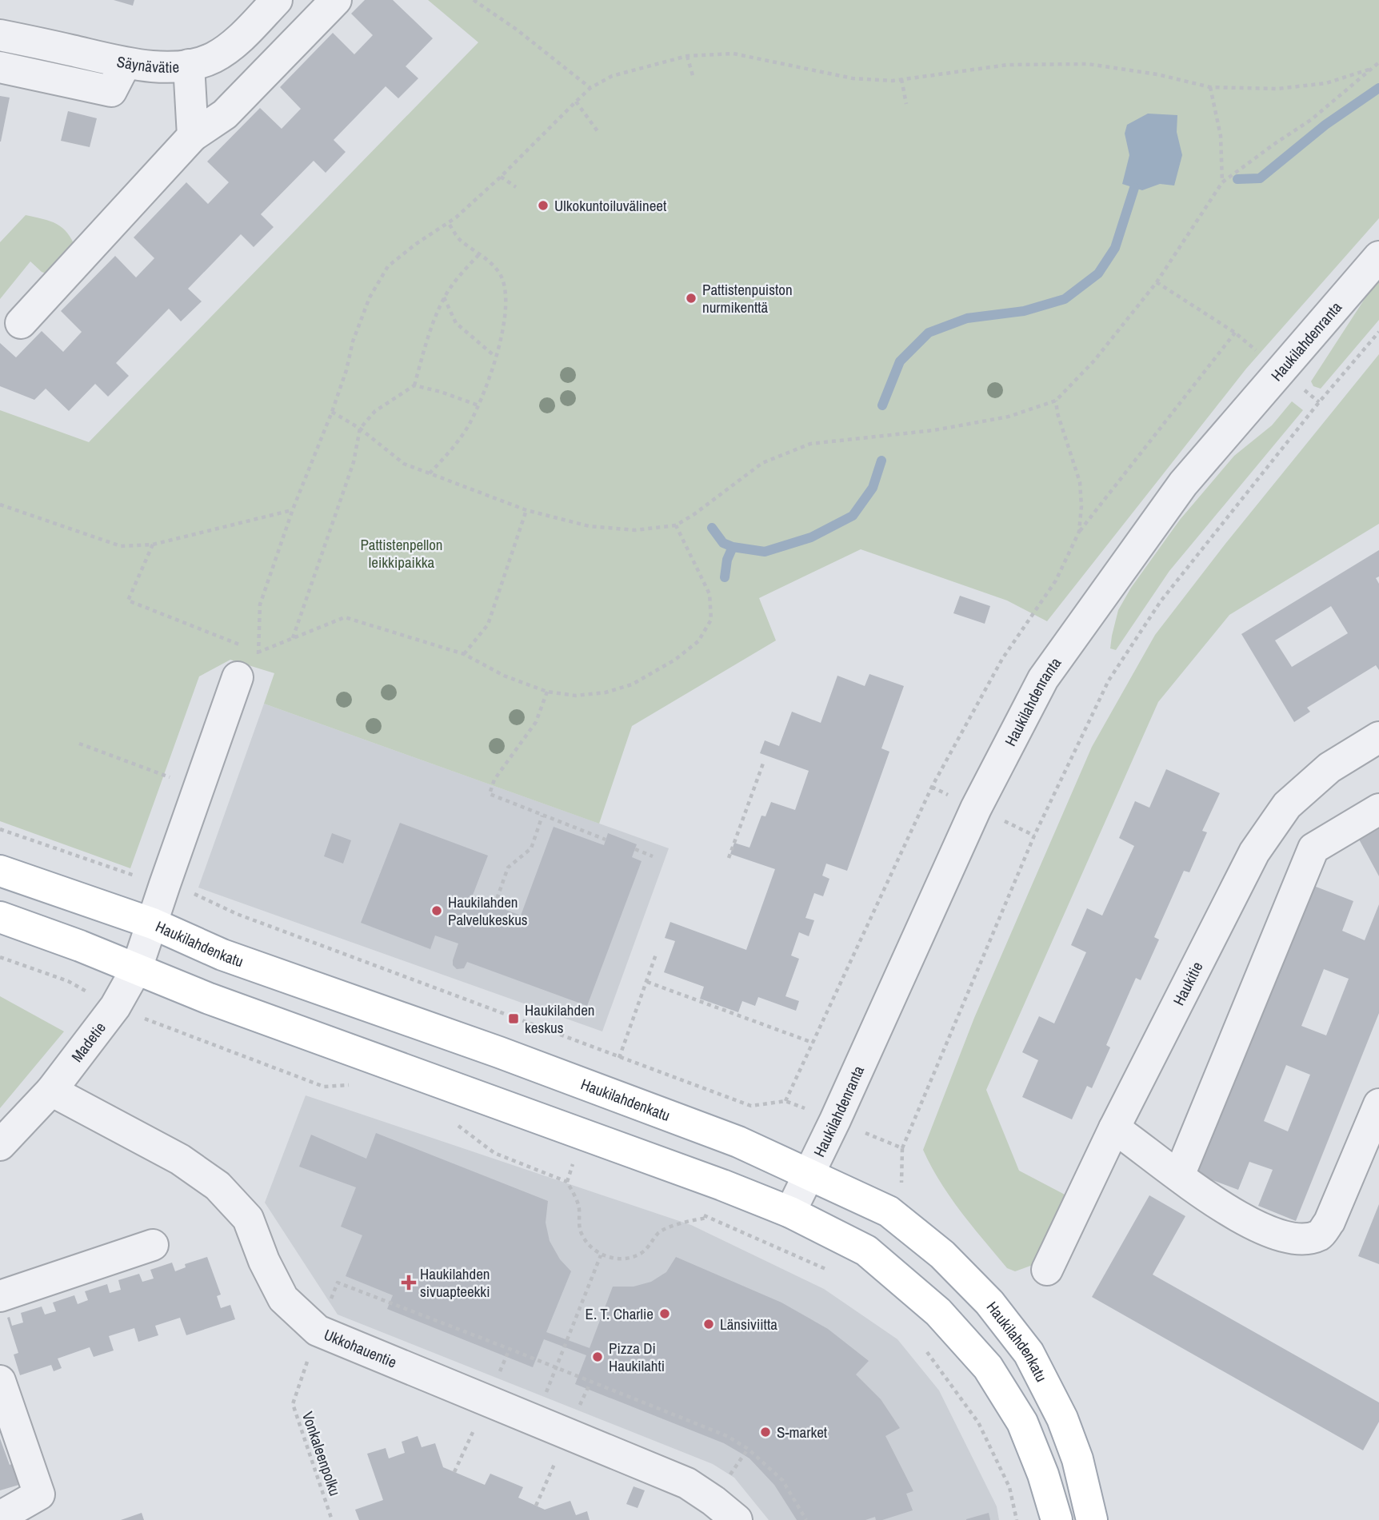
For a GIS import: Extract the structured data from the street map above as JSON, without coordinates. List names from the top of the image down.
{
  "streets": {
    "main road": ["Haukilahdenkatu"],
    "street": [
      "Säynävätie",
      "Haukilahdenranta",
      "Haukitie",
      "Madetie",
      "Ukkohauentie"
    ],
    "path": ["Vonkaleenpolku"]
  },
  "crossings": [
    ["Haukilahdenranta", "Haukilahdenkatu"],
    ["Haukilahdenkatu", "Madetie"],
    ["Madetie", "Ukkohauentie"],
    ["Ukkohauentie", "Vonkaleenpolku"]
  ],
  "parks": ["Pattistenpellon leikkipaikka"],
  "places": {
    "other": [
      "Ulkokuntoiluvälineet",
      "Pattistenpuiston nurmikenttä",
      "Haukilahden Palvelukeskus",
      "E. T. Charlie",
      "Länsiviitta",
      "Pizza Di Haukilahti",
      "S-market"
    ],
    "transit": ["Haukilahden keskus"],
    "health": ["Haukilahden sivuapteekki"]
  }
}
